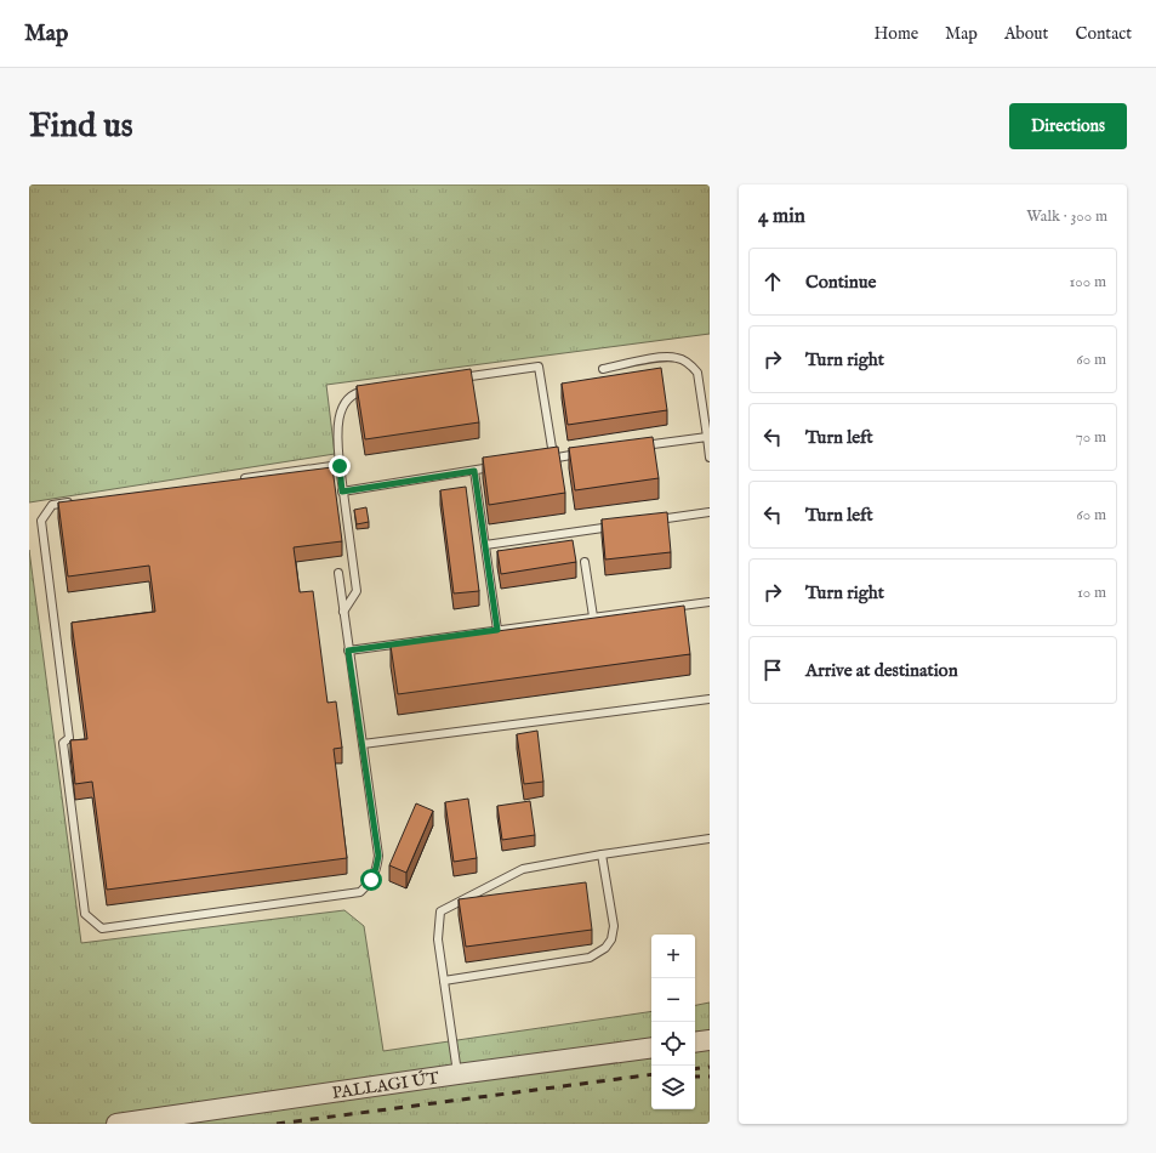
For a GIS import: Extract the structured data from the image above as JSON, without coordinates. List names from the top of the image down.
{
  "streets": {
    "street": ["PALLAGI ÚT"]
  },
  "page": {
    "header": "Map",
    "nav": [
      "Home",
      "Map",
      "About",
      "Contact"
    ],
    "buttons": "Directions",
    "title": "Find us",
    "heading": ["4 min", "Walk · 300 m"],
    "list": [
      ["Continue", "100 m"],
      ["Turn right", "60 m"],
      ["Turn left", "70 m"],
      ["Turn left", "60 m"],
      ["Turn right", "10 m"],
      "Arrive at destination"
    ],
    "map_buttons": ["+", "−"]
  }
}
